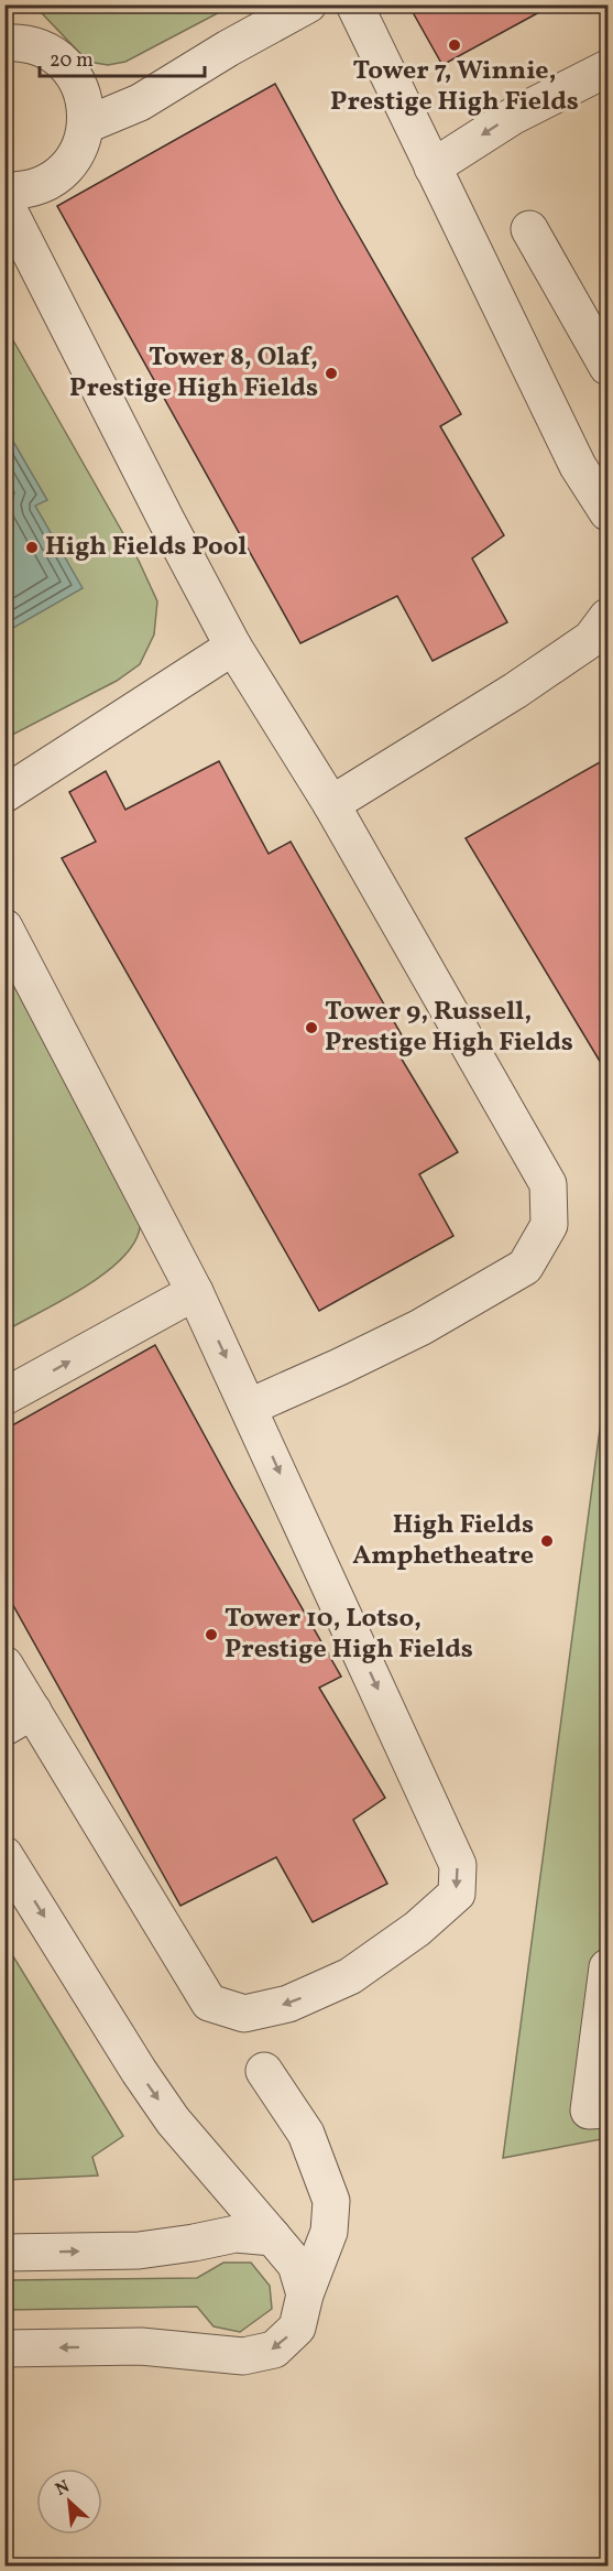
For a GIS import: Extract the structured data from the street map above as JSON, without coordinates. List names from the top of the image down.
{
  "places": [
    "Tower 7, Winnie, Prestige High Fields",
    "Tower 8, Olaf, Prestige High Fields",
    "High Fields Pool",
    "Tower 9, Russell, Prestige High Fields",
    "High Fields Amphetheatre",
    "Tower 10, Lotso, Prestige High Fields"
  ],
  "scale_bar": "20 m",
  "north": "top left"
}
